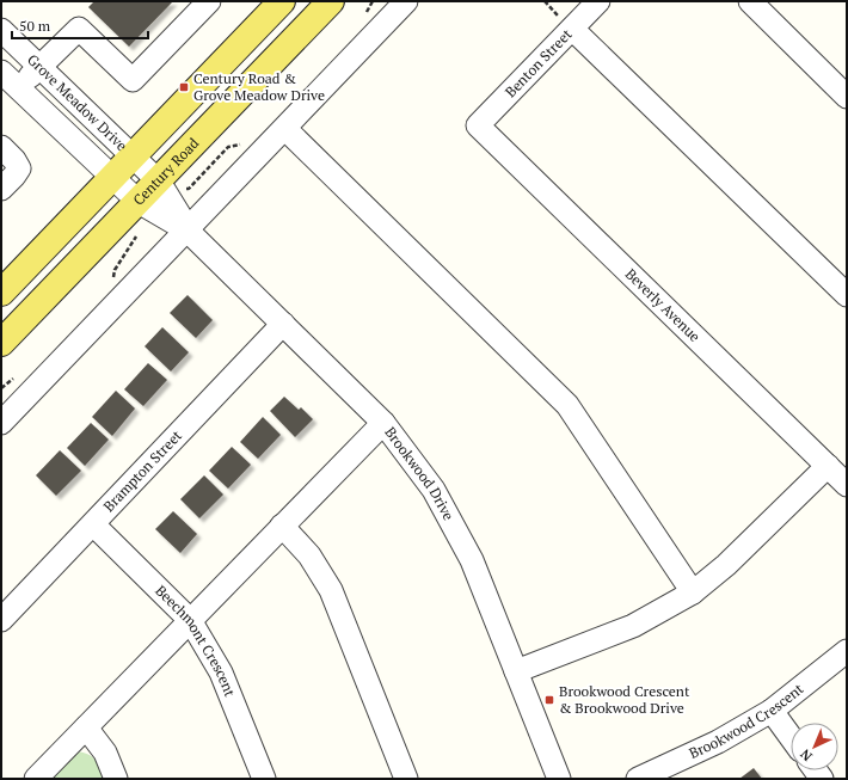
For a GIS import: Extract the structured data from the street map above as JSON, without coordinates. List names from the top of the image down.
{
  "streets": {
    "main road": ["Century Road"],
    "street": [
      "Benton Street",
      "Grove Meadow Drive",
      "Beverly Avenue",
      "Brampton Street",
      "Brookwood Drive",
      "Beechmont Crescent",
      "Brookwood Crescent"
    ]
  },
  "crossings": [
    ["Benton Street", "Beverly Avenue"],
    ["Grove Meadow Drive", "Century Road"],
    ["Grove Meadow Drive", "Brookwood Drive"],
    ["Century Road", "Brookwood Drive"],
    ["Brampton Street", "Brookwood Drive"],
    ["Brampton Street", "Beechmont Crescent"]
  ],
  "places": {
    "transit": ["Century Road & Grove Meadow Drive", "Brookwood Crescent & Brookwood Drive"]
  },
  "scale_bar": "50 m",
  "north": "bottom left"
}
